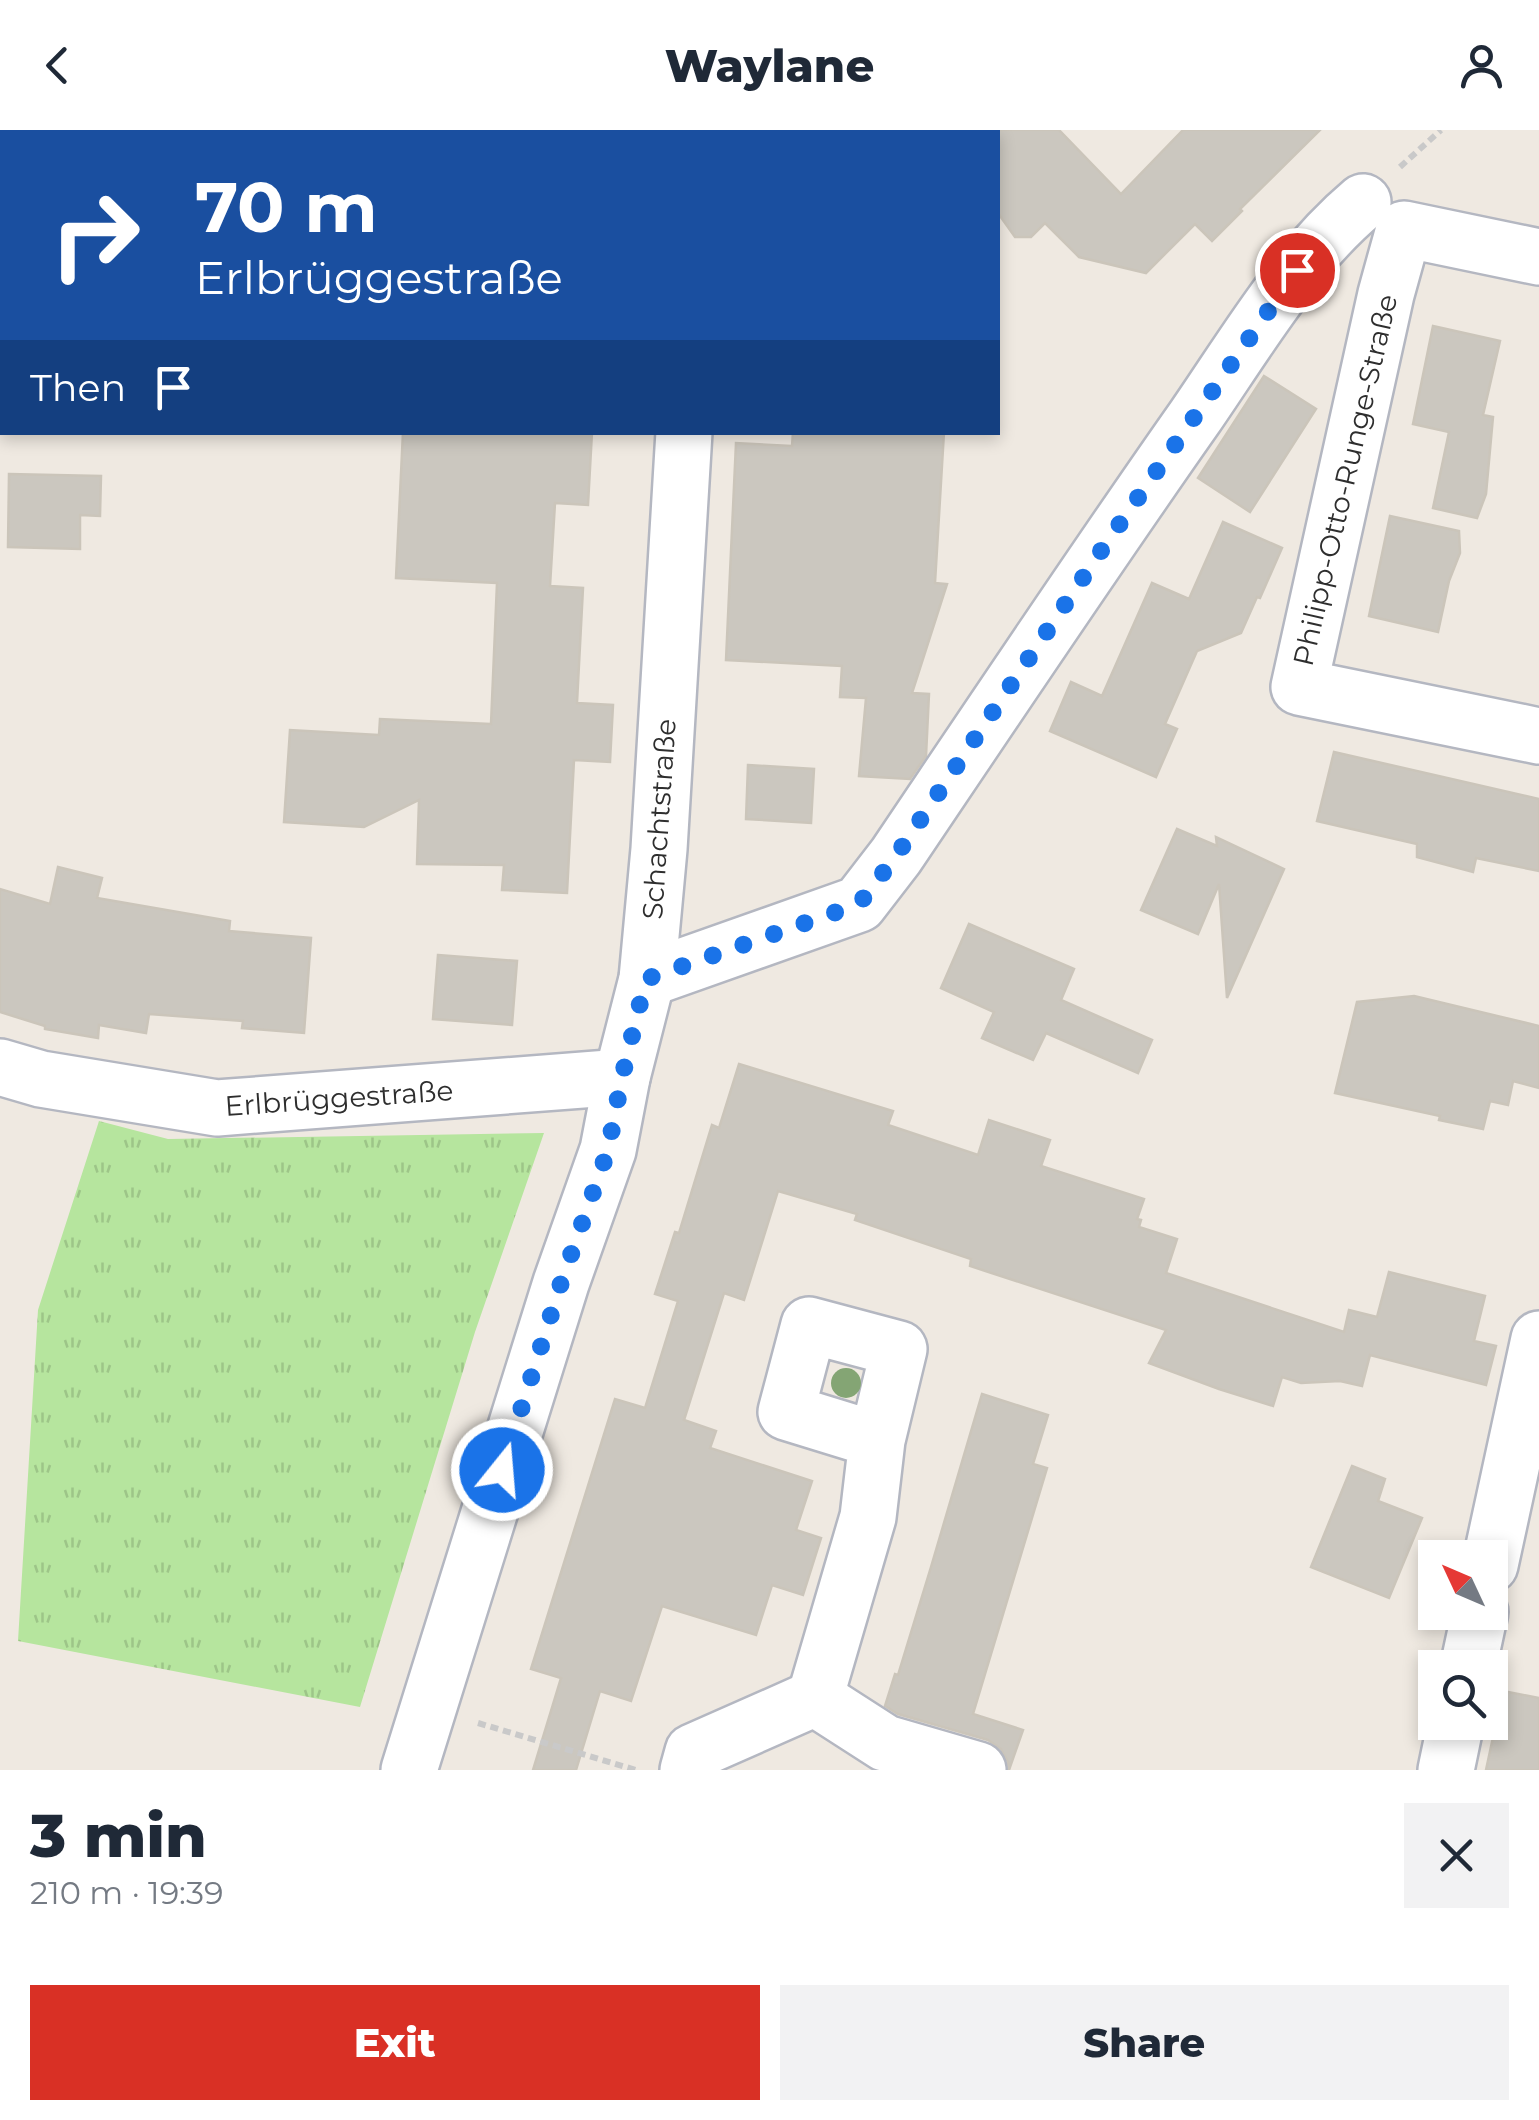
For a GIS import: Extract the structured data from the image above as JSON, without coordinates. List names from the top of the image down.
{
  "streets": {
    "street": ["Philipp-Otto-Runge-Straße", "Schachtstraße", "Erlbrüggestraße"]
  },
  "crossings": [
    ["Schachtstraße", "Erlbrüggestraße"]
  ],
  "north": "top left",
  "page": {
    "header": "Waylane",
    "turn": ["70 m", "Erlbrüggestraße"],
    "then": "Then",
    "heading": ["3 min", "210 m · 19:39"],
    "buttons": ["Exit", "Share"]
  }
}
